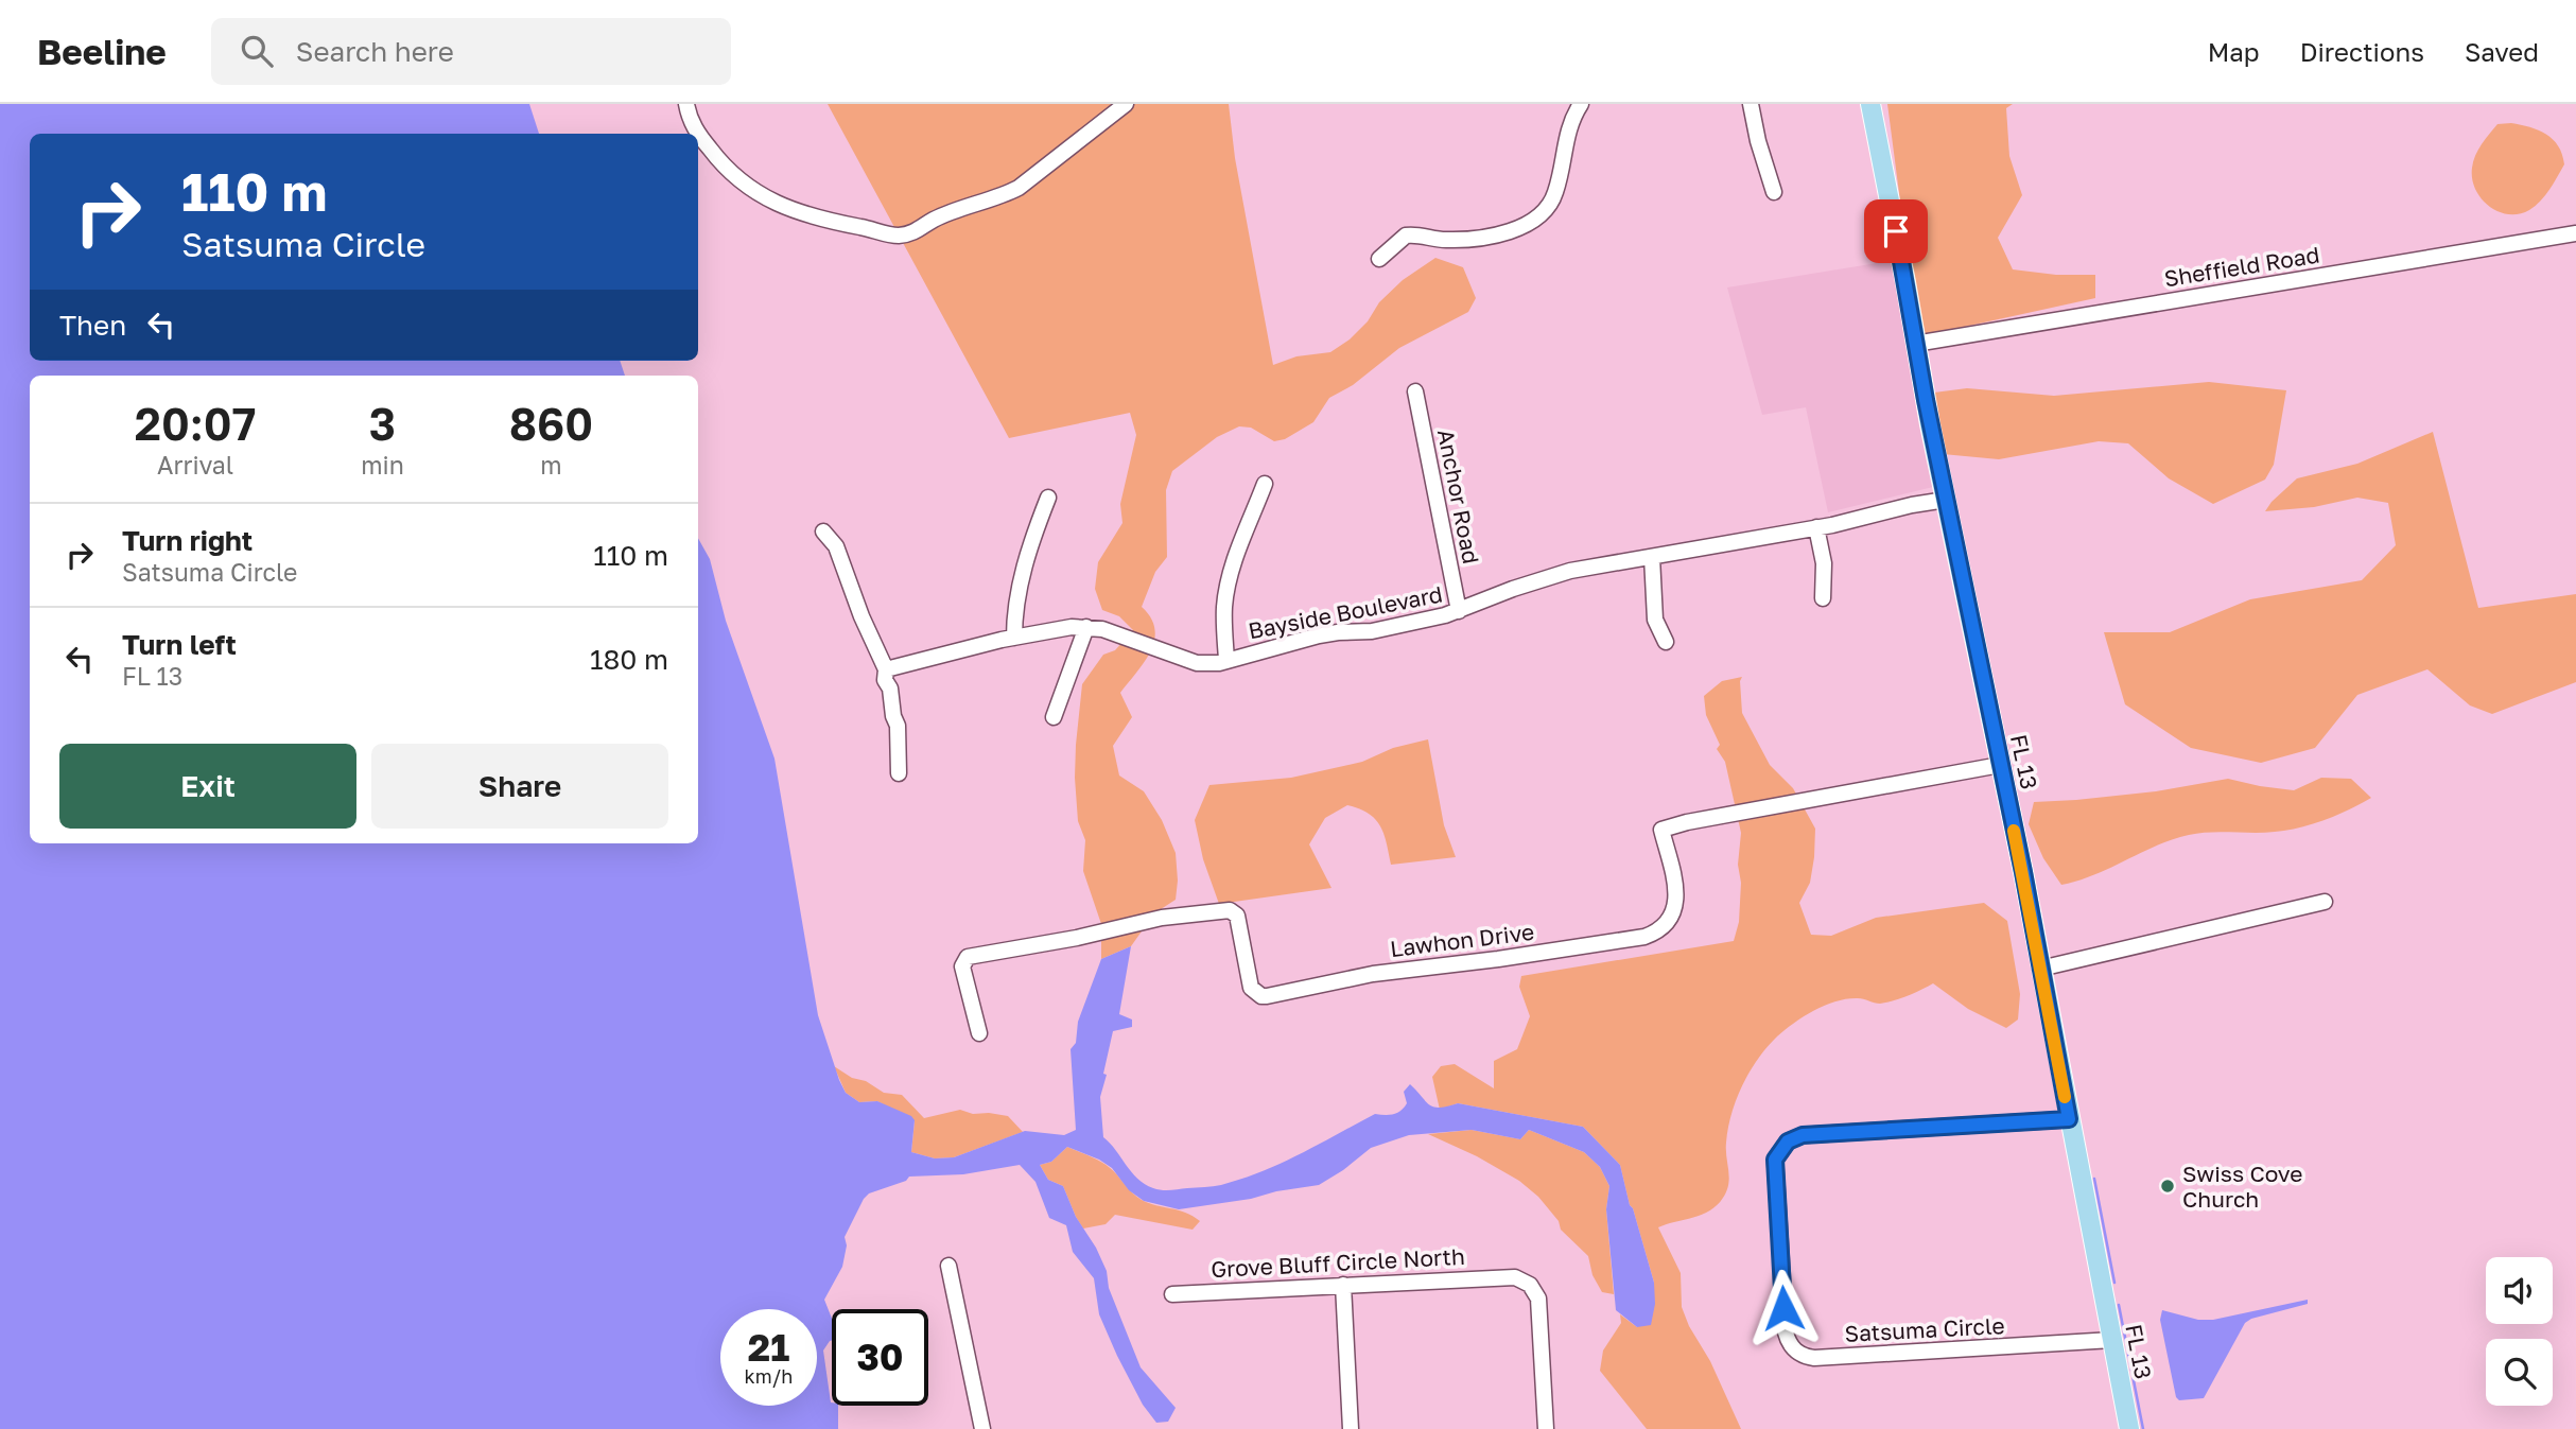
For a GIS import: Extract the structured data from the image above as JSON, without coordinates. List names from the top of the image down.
{
  "streets": {
    "main road": ["FL 13"],
    "street": [
      "Sheffield Road",
      "Anchor Road",
      "Bayside Boulevard",
      "Lawhon Drive",
      "Grove Bluff Circle North",
      "Satsuma Circle"
    ]
  },
  "crossings": [
    ["Sheffield Road", "FL 13"],
    ["Anchor Road", "Bayside Boulevard"],
    ["Bayside Boulevard", "FL 13"],
    ["FL 13", "Lawhon Drive"],
    ["FL 13", "Satsuma Circle"]
  ],
  "places": ["Swiss Cove Church"],
  "page": {
    "header": "Beeline",
    "search": "Search here",
    "nav": ["Map", "Directions", "Saved"],
    "turn": ["110 m", "Satsuma Circle"],
    "then": "Then",
    "eta": [
      "20:07",
      "Arrival",
      "3",
      "min",
      "860",
      "m"
    ],
    "list": [
      {
        "name": "Turn right",
        "note": "Satsuma Circle",
        "value": "110 m"
      },
      {
        "name": "Turn left",
        "note": "FL 13",
        "value": "180 m"
      }
    ],
    "buttons": ["Exit", "Share"],
    "speed": "21 km/h",
    "limit": "30"
  }
}
